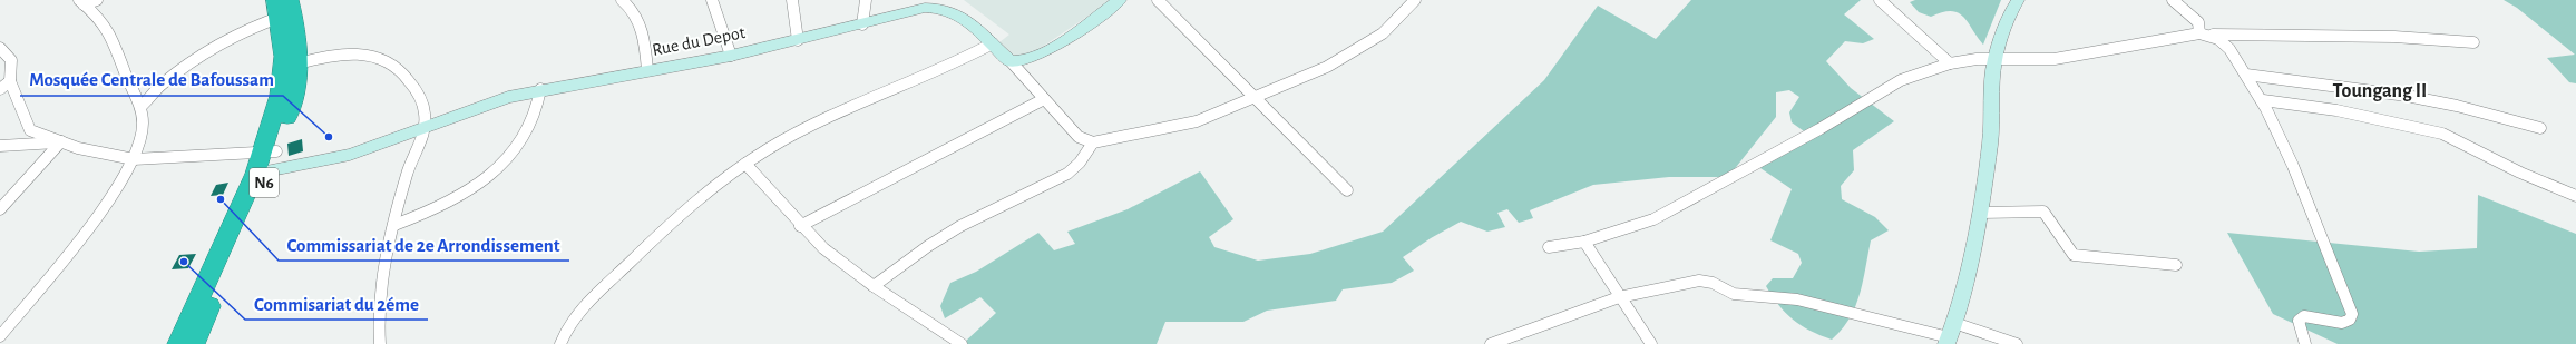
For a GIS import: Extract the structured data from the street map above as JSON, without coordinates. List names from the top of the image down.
{
  "streets": {
    "highway": ["N6"],
    "street": ["Rue du Depot"]
  },
  "crossings": [
    ["Rue du Depot", "N6"]
  ],
  "districts": ["Toungang II"],
  "places": ["Mosquée Centrale de Bafoussam", "Commissariat de 2e Arrondissement", "Commisariat du 2éme"]
}
